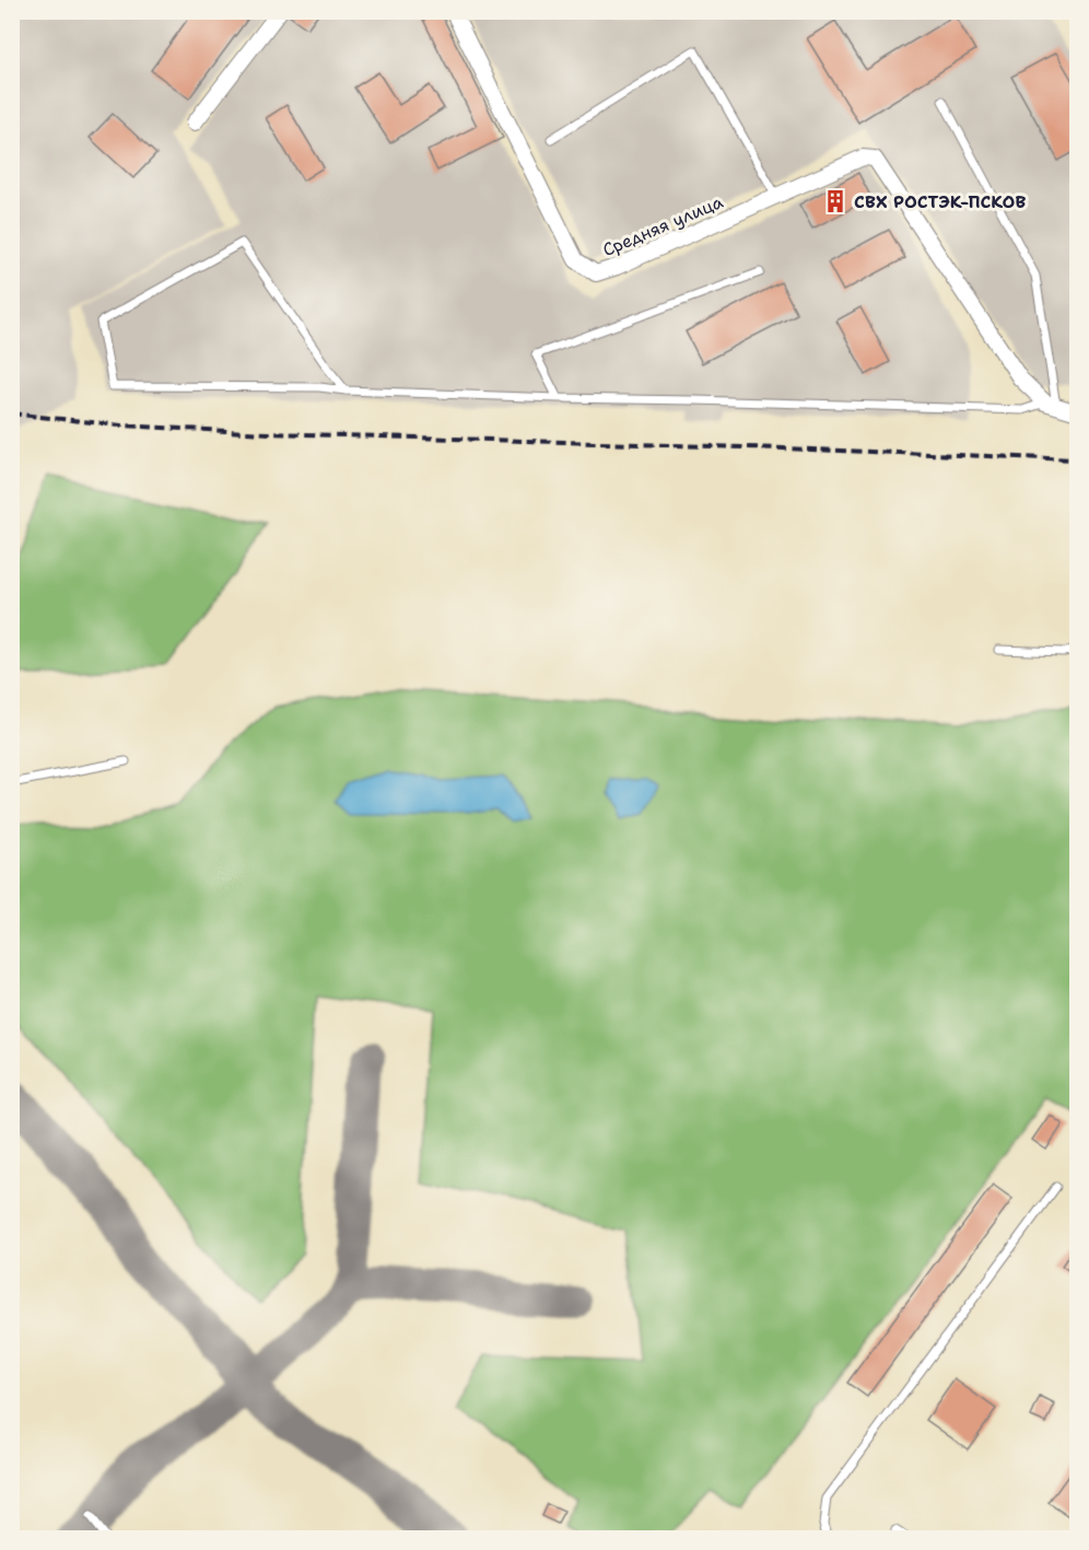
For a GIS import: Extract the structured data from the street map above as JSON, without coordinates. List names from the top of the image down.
{
  "streets": {
    "street": ["Средняя улица"]
  },
  "places": {
    "building": ["СВХ РОСТЭК-ПСКОВ"]
  }
}
